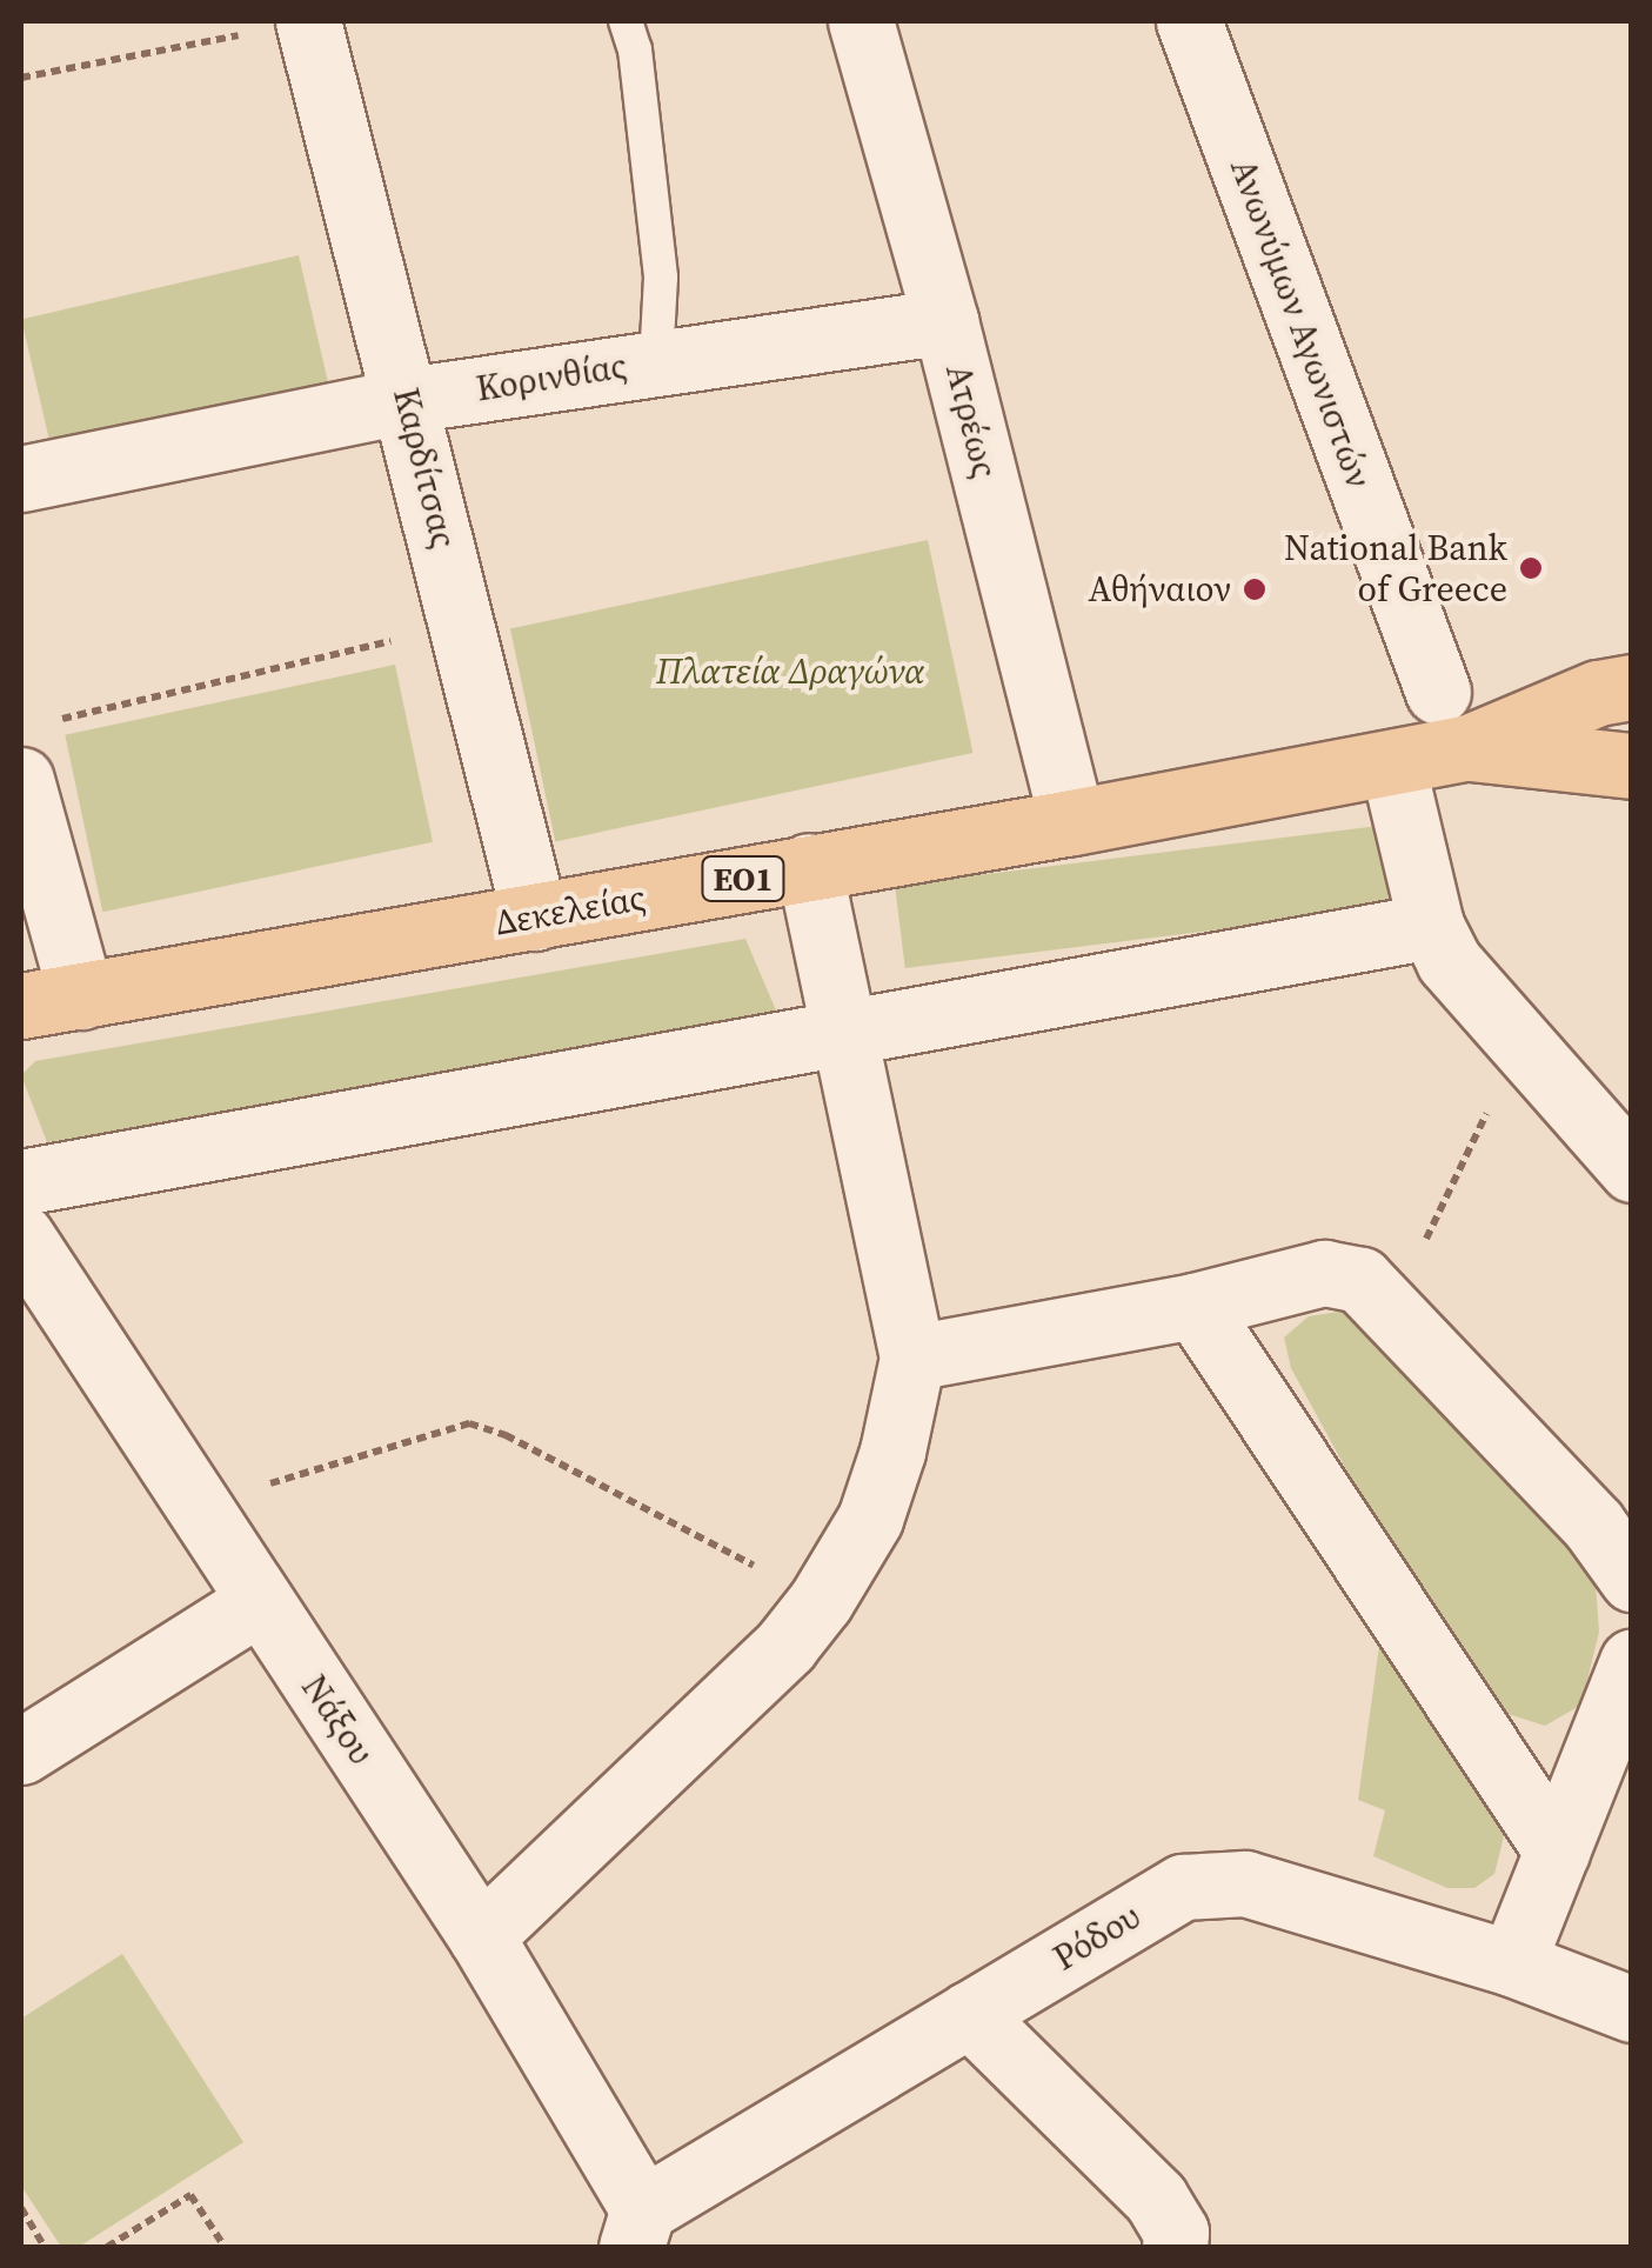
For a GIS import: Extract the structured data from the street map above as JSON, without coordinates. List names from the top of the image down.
{
  "streets": {
    "main road": ["ΕΟ1", "Δεκελείας"],
    "street": [
      "Ανωνύμων Αγωνιστών",
      "Κορινθίας",
      "Ατρέως",
      "Καρδίτσας",
      "Νάξου",
      "Ρόδου"
    ]
  },
  "crossings": [
    ["Κορινθίας", "Ατρέως"],
    ["Κορινθίας", "Καρδίτσας"],
    ["Ατρέως", "Δεκελείας"],
    ["Καρδίτσας", "Δεκελείας"],
    ["Νάξου", "Ρόδου"]
  ],
  "parks": ["Πλατεία Δραγώνα"],
  "places": ["National Bank of Greece", "Αθήναιον"]
}
